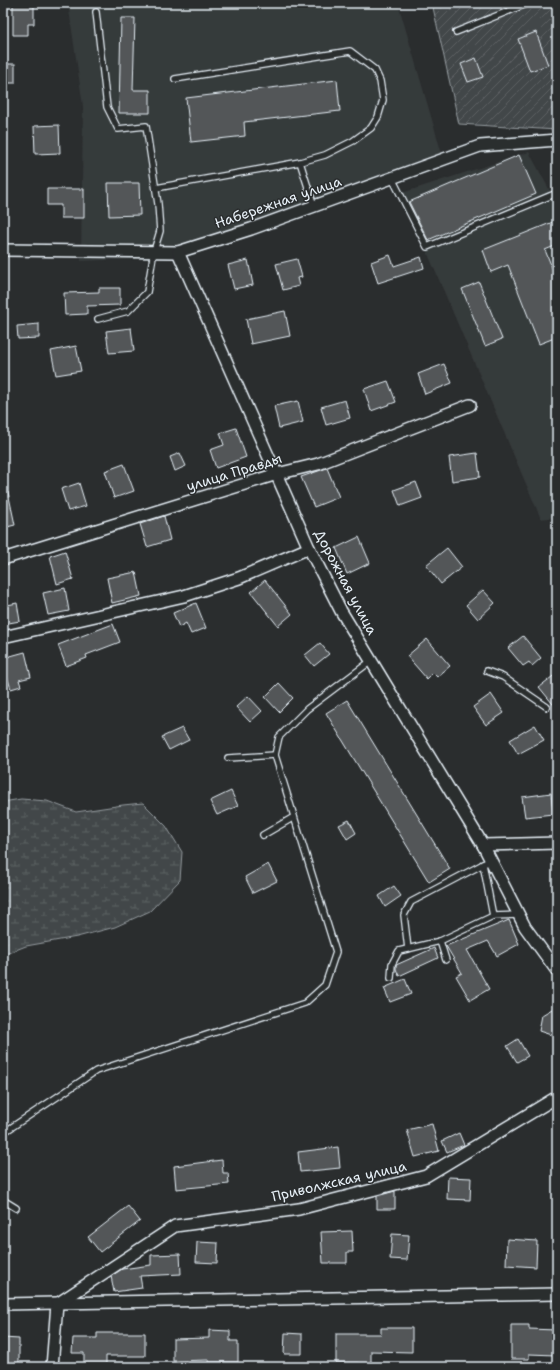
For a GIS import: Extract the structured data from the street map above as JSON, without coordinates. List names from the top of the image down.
{
  "streets": {
    "street": [
      "Набережная улица",
      "улица Правды",
      "Дорожная улица",
      "Приволжская улица"
    ]
  },
  "crossings": [
    ["Набережная улица", "Дорожная улица"],
    ["улица Правды", "Дорожная улица"]
  ]
}
